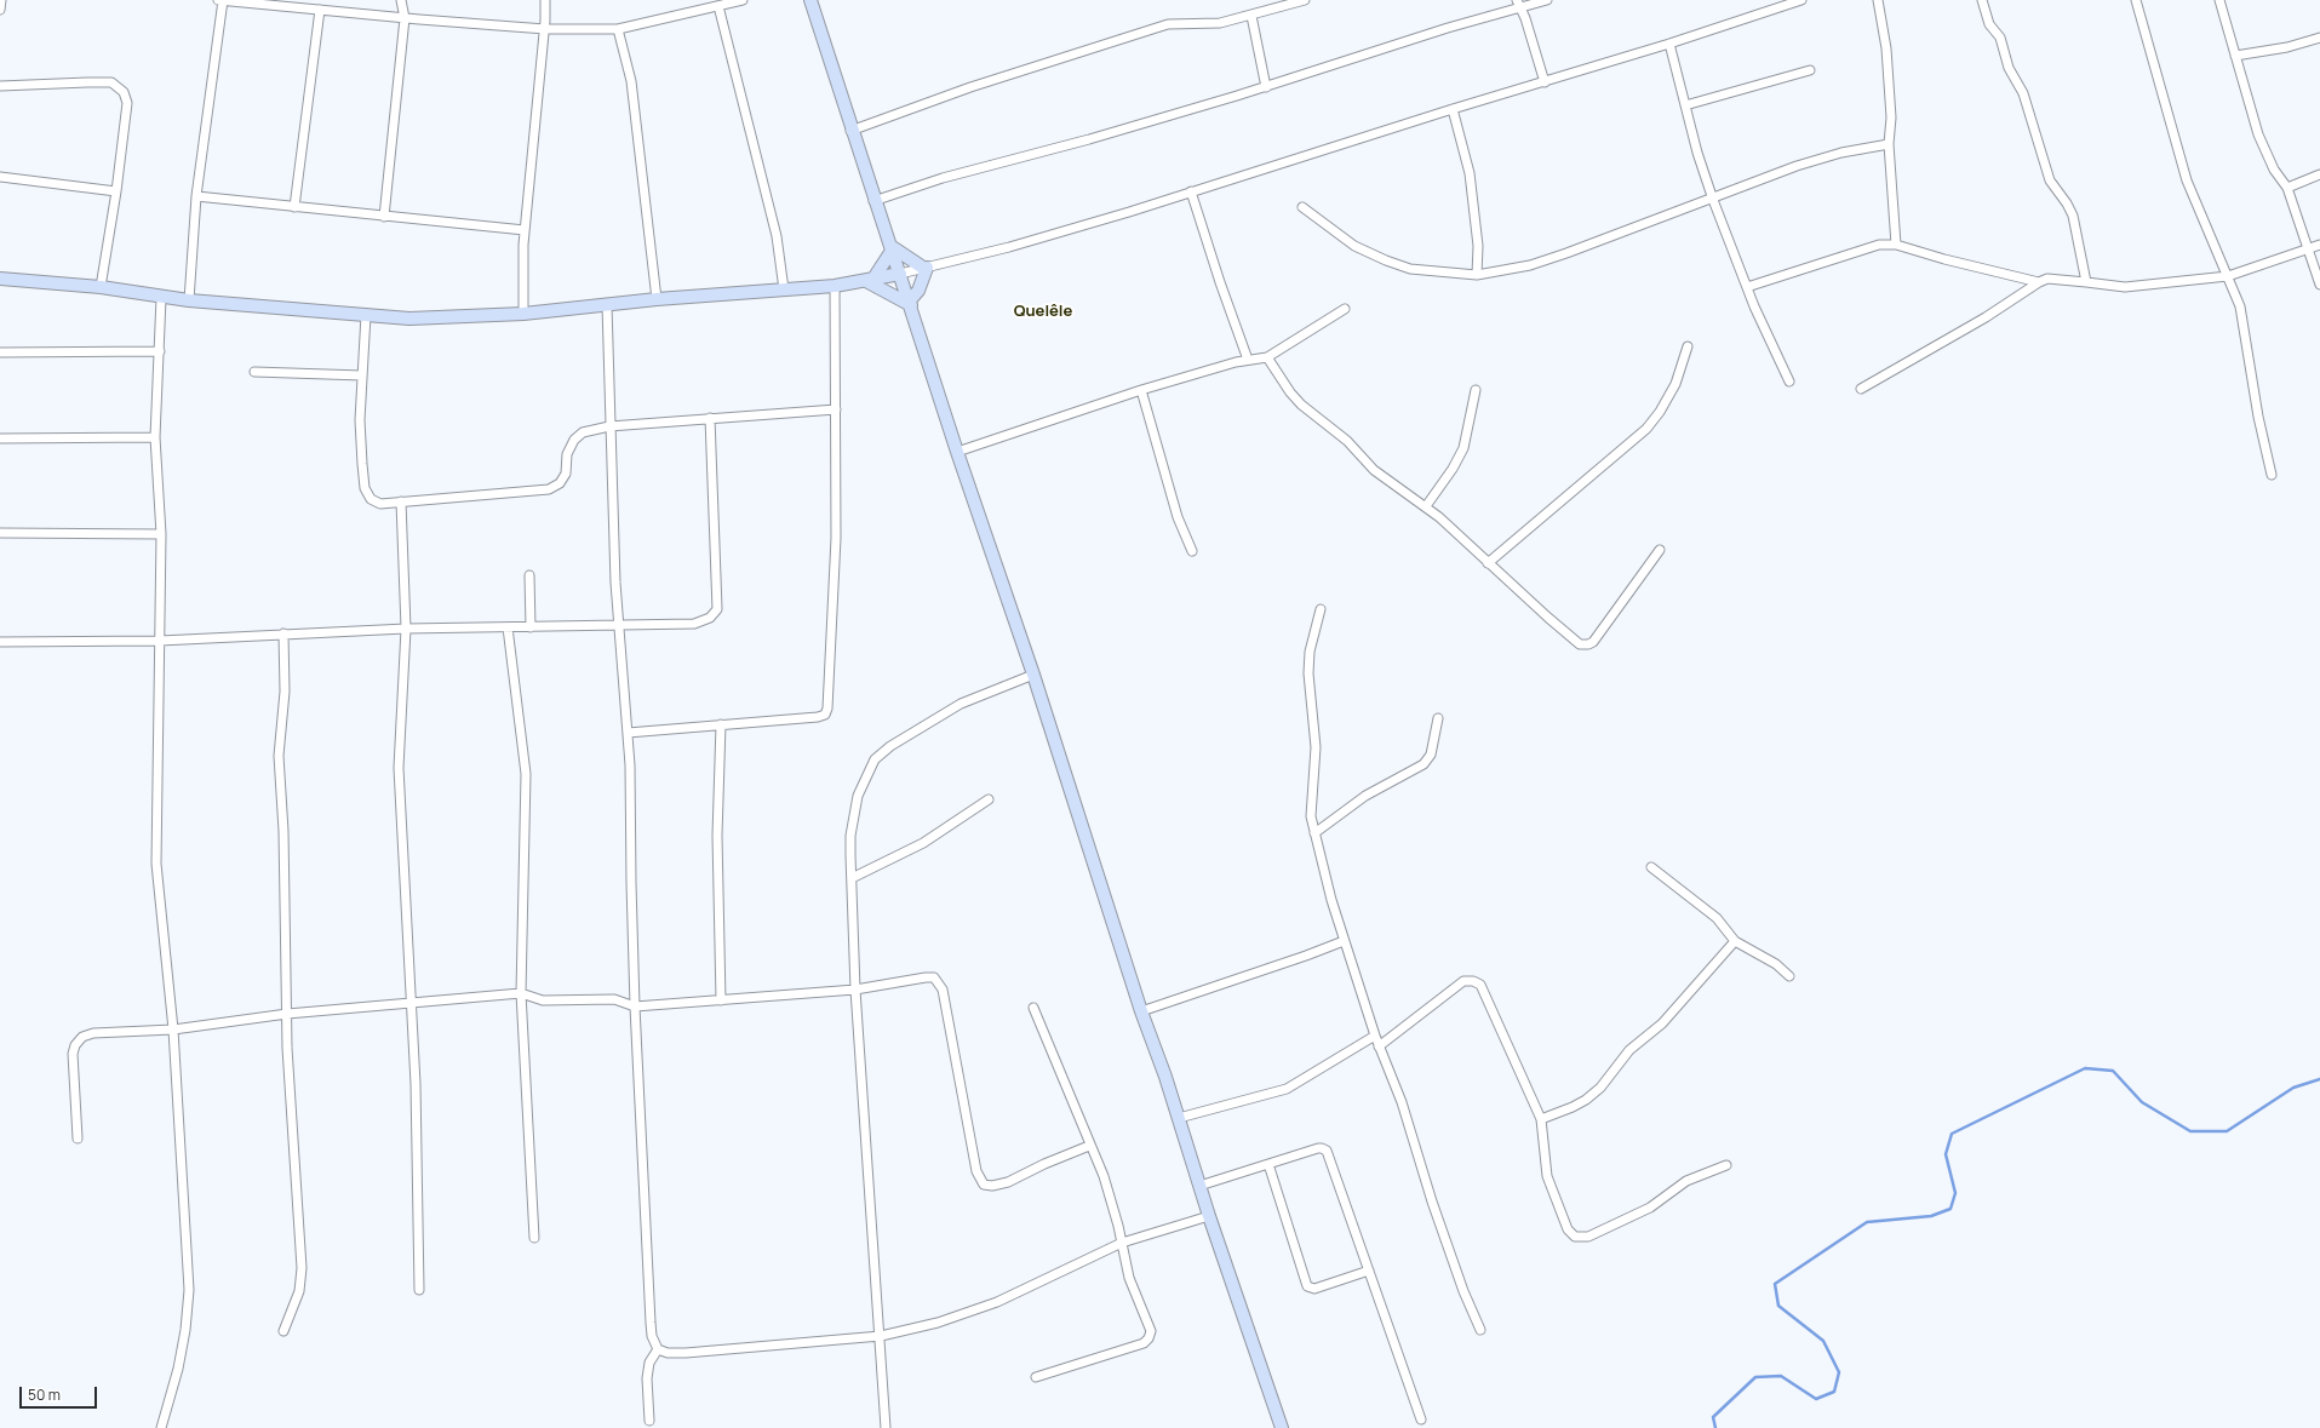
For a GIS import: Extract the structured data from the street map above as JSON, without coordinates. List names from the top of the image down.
{
  "districts": ["Quelêle"],
  "scale_bar": "50 m"
}
